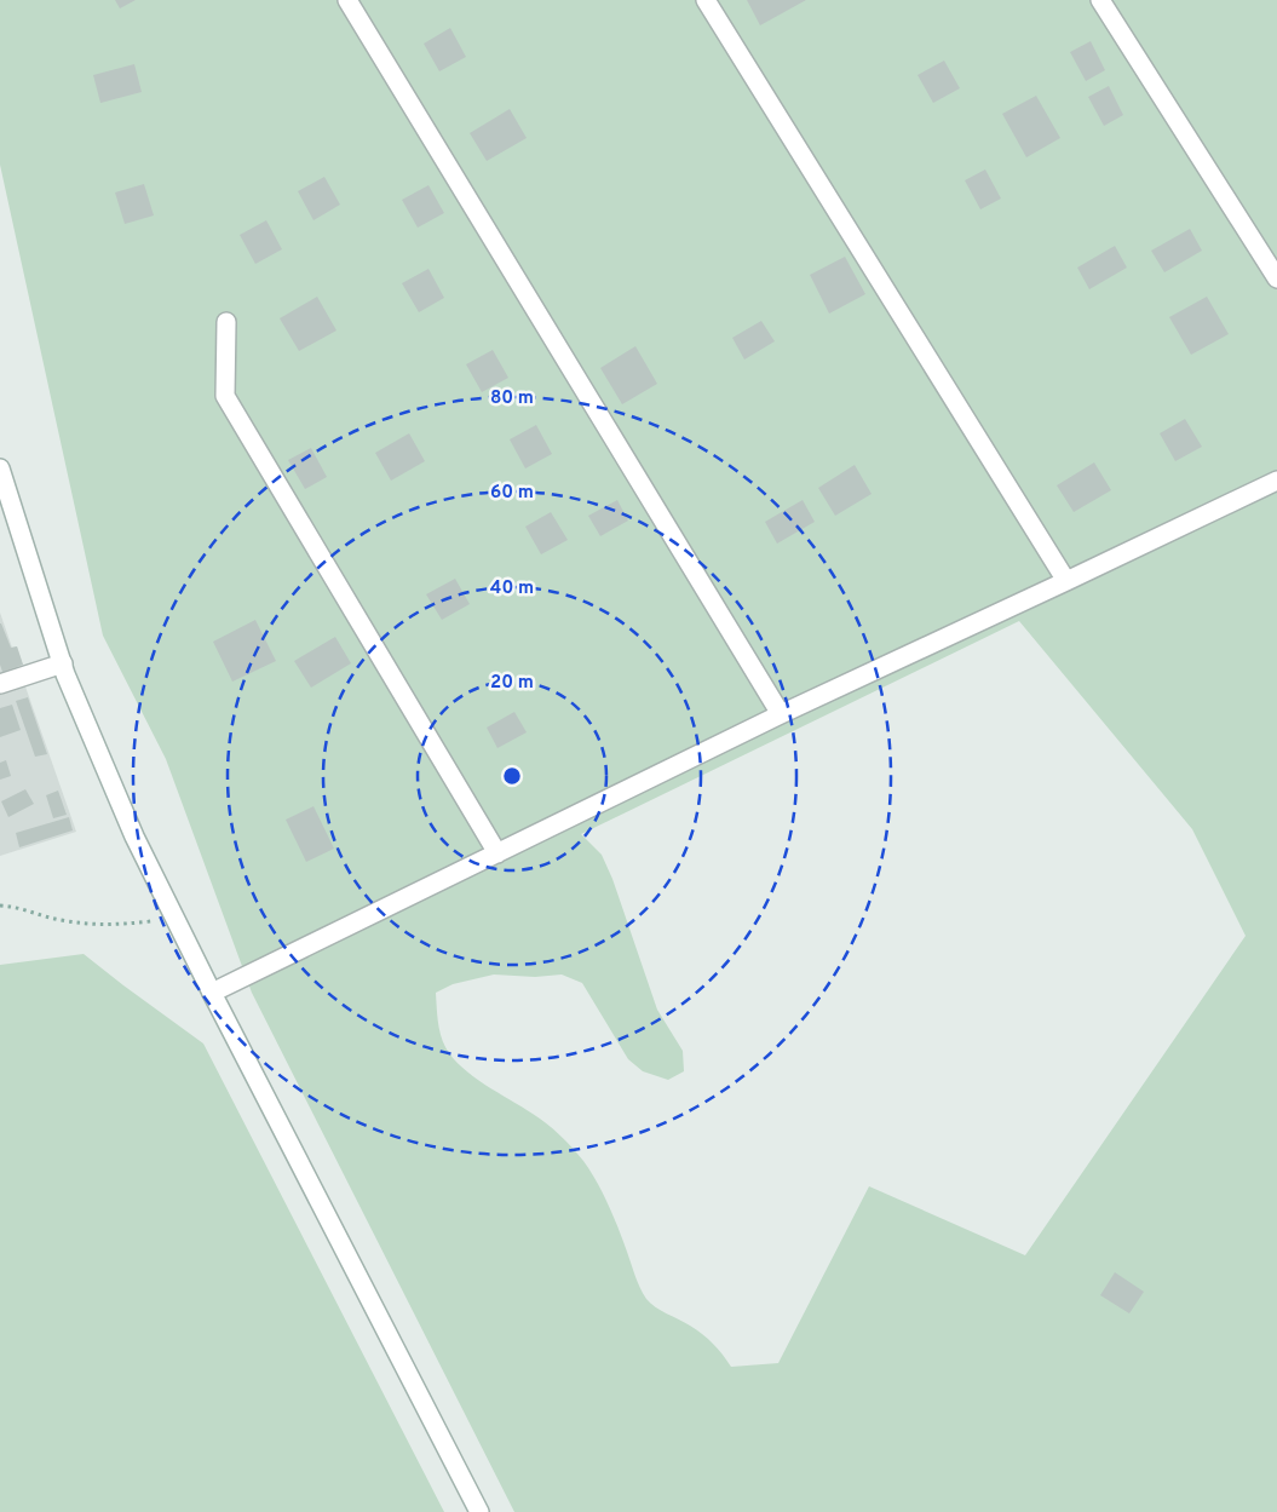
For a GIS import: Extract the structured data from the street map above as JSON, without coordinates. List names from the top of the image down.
{
  "rings": [
    "80 m",
    "60 m",
    "40 m",
    "20 m"
  ]
}
